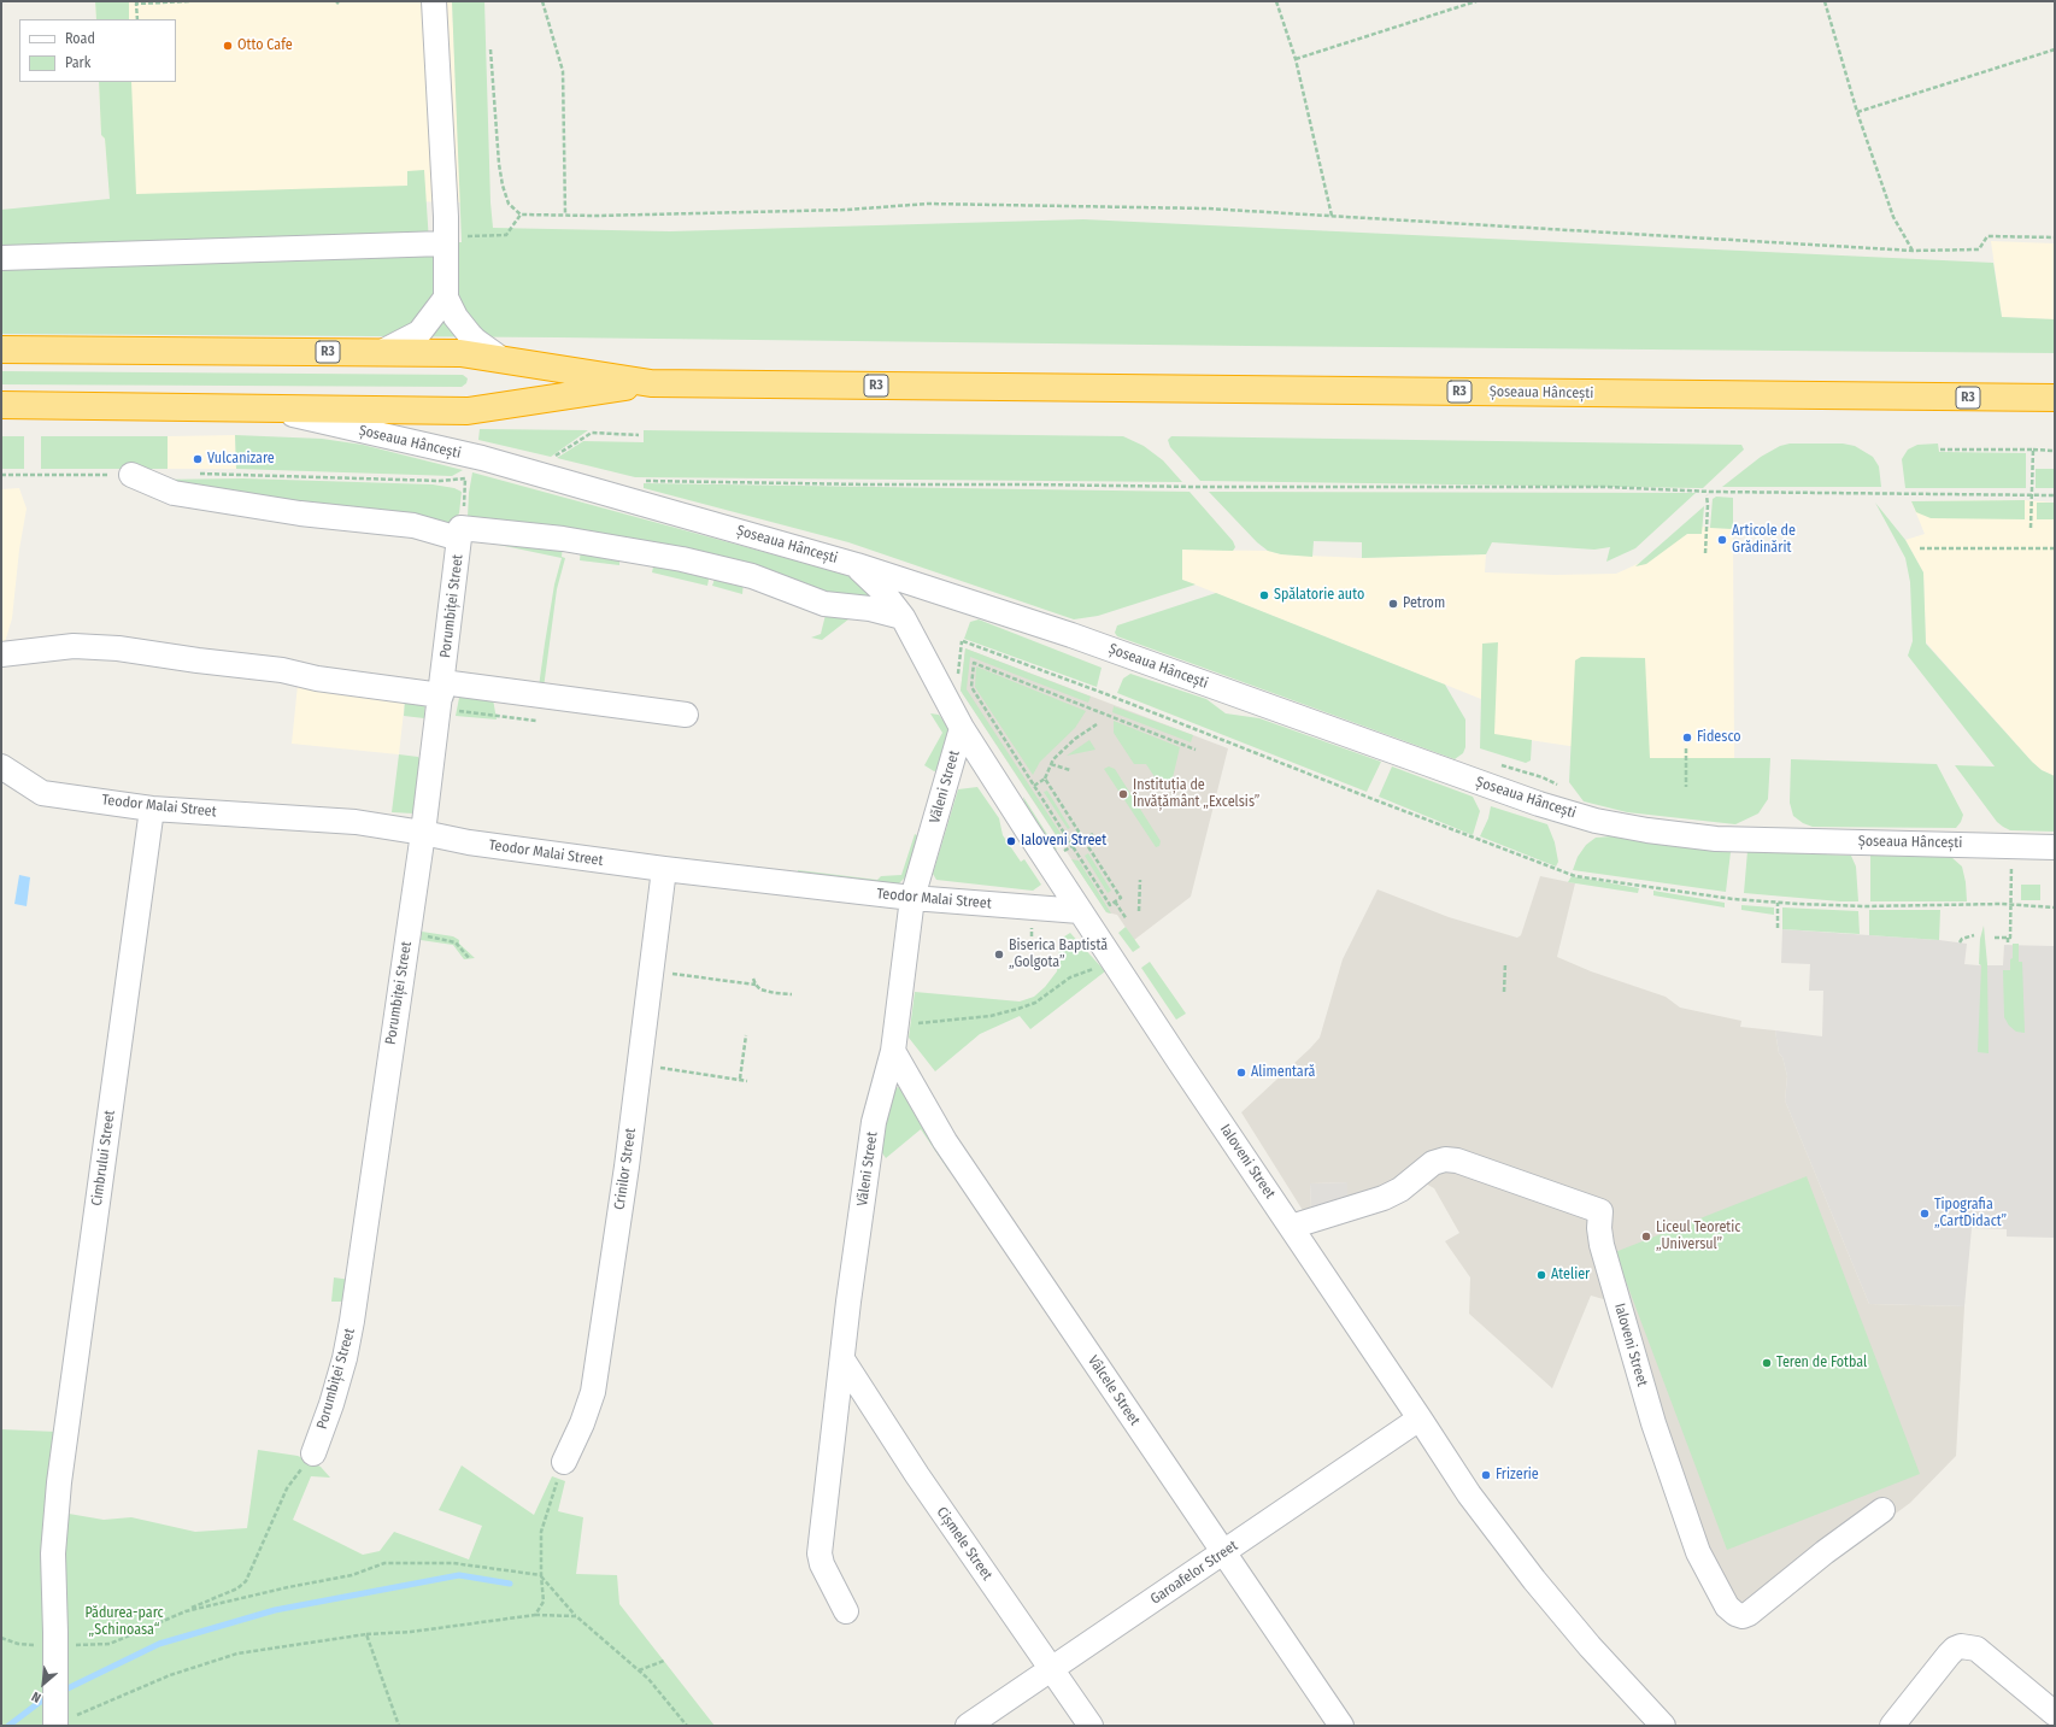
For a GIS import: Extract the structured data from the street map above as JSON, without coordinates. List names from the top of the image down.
{
  "streets": {
    "highway": ["R3", "Șoseaua Hâncești"],
    "street": [
      "Porumbiței Street",
      "Văleni Street",
      "Teodor Malai Street",
      "Cimbrului Street",
      "Ialoveni Street",
      "Crinilor Street",
      "Vâlcele Street",
      "Cișmele Street",
      "Garoafelor Street"
    ]
  },
  "crossings": [
    ["Șoseaua Hâncești", "Ialoveni Street"],
    ["Porumbiței Street", "Teodor Malai Street"],
    ["Văleni Street", "Teodor Malai Street"],
    ["Văleni Street", "Ialoveni Street"],
    ["Văleni Street", "Vâlcele Street"],
    ["Văleni Street", "Cișmele Street"],
    ["Teodor Malai Street", "Cimbrului Street"],
    ["Teodor Malai Street", "Ialoveni Street"],
    ["Teodor Malai Street", "Crinilor Street"],
    ["Ialoveni Street", "Garoafelor Street"],
    ["Vâlcele Street", "Garoafelor Street"],
    ["Cișmele Street", "Garoafelor Street"]
  ],
  "parks": ["Pădurea-parc „Schinoasa“"],
  "places": [
    "Otto Cafe",
    "Vulcanizare",
    "Articole de Grădinărit",
    "Spălatorie auto",
    "Petrom",
    "Fidesco",
    "Instituția de Învățământ „Excelsis”",
    "Ialoveni Street",
    "Biserica Baptistă „Golgota”",
    "Alimentară",
    "Tipografia „CartDidact”",
    "Liceul Teoretic „Universul”",
    "Atelier",
    "Teren de Fotbal",
    "Frizerie"
  ],
  "legend": ["Road", "Park"],
  "north": "bottom left"
}
